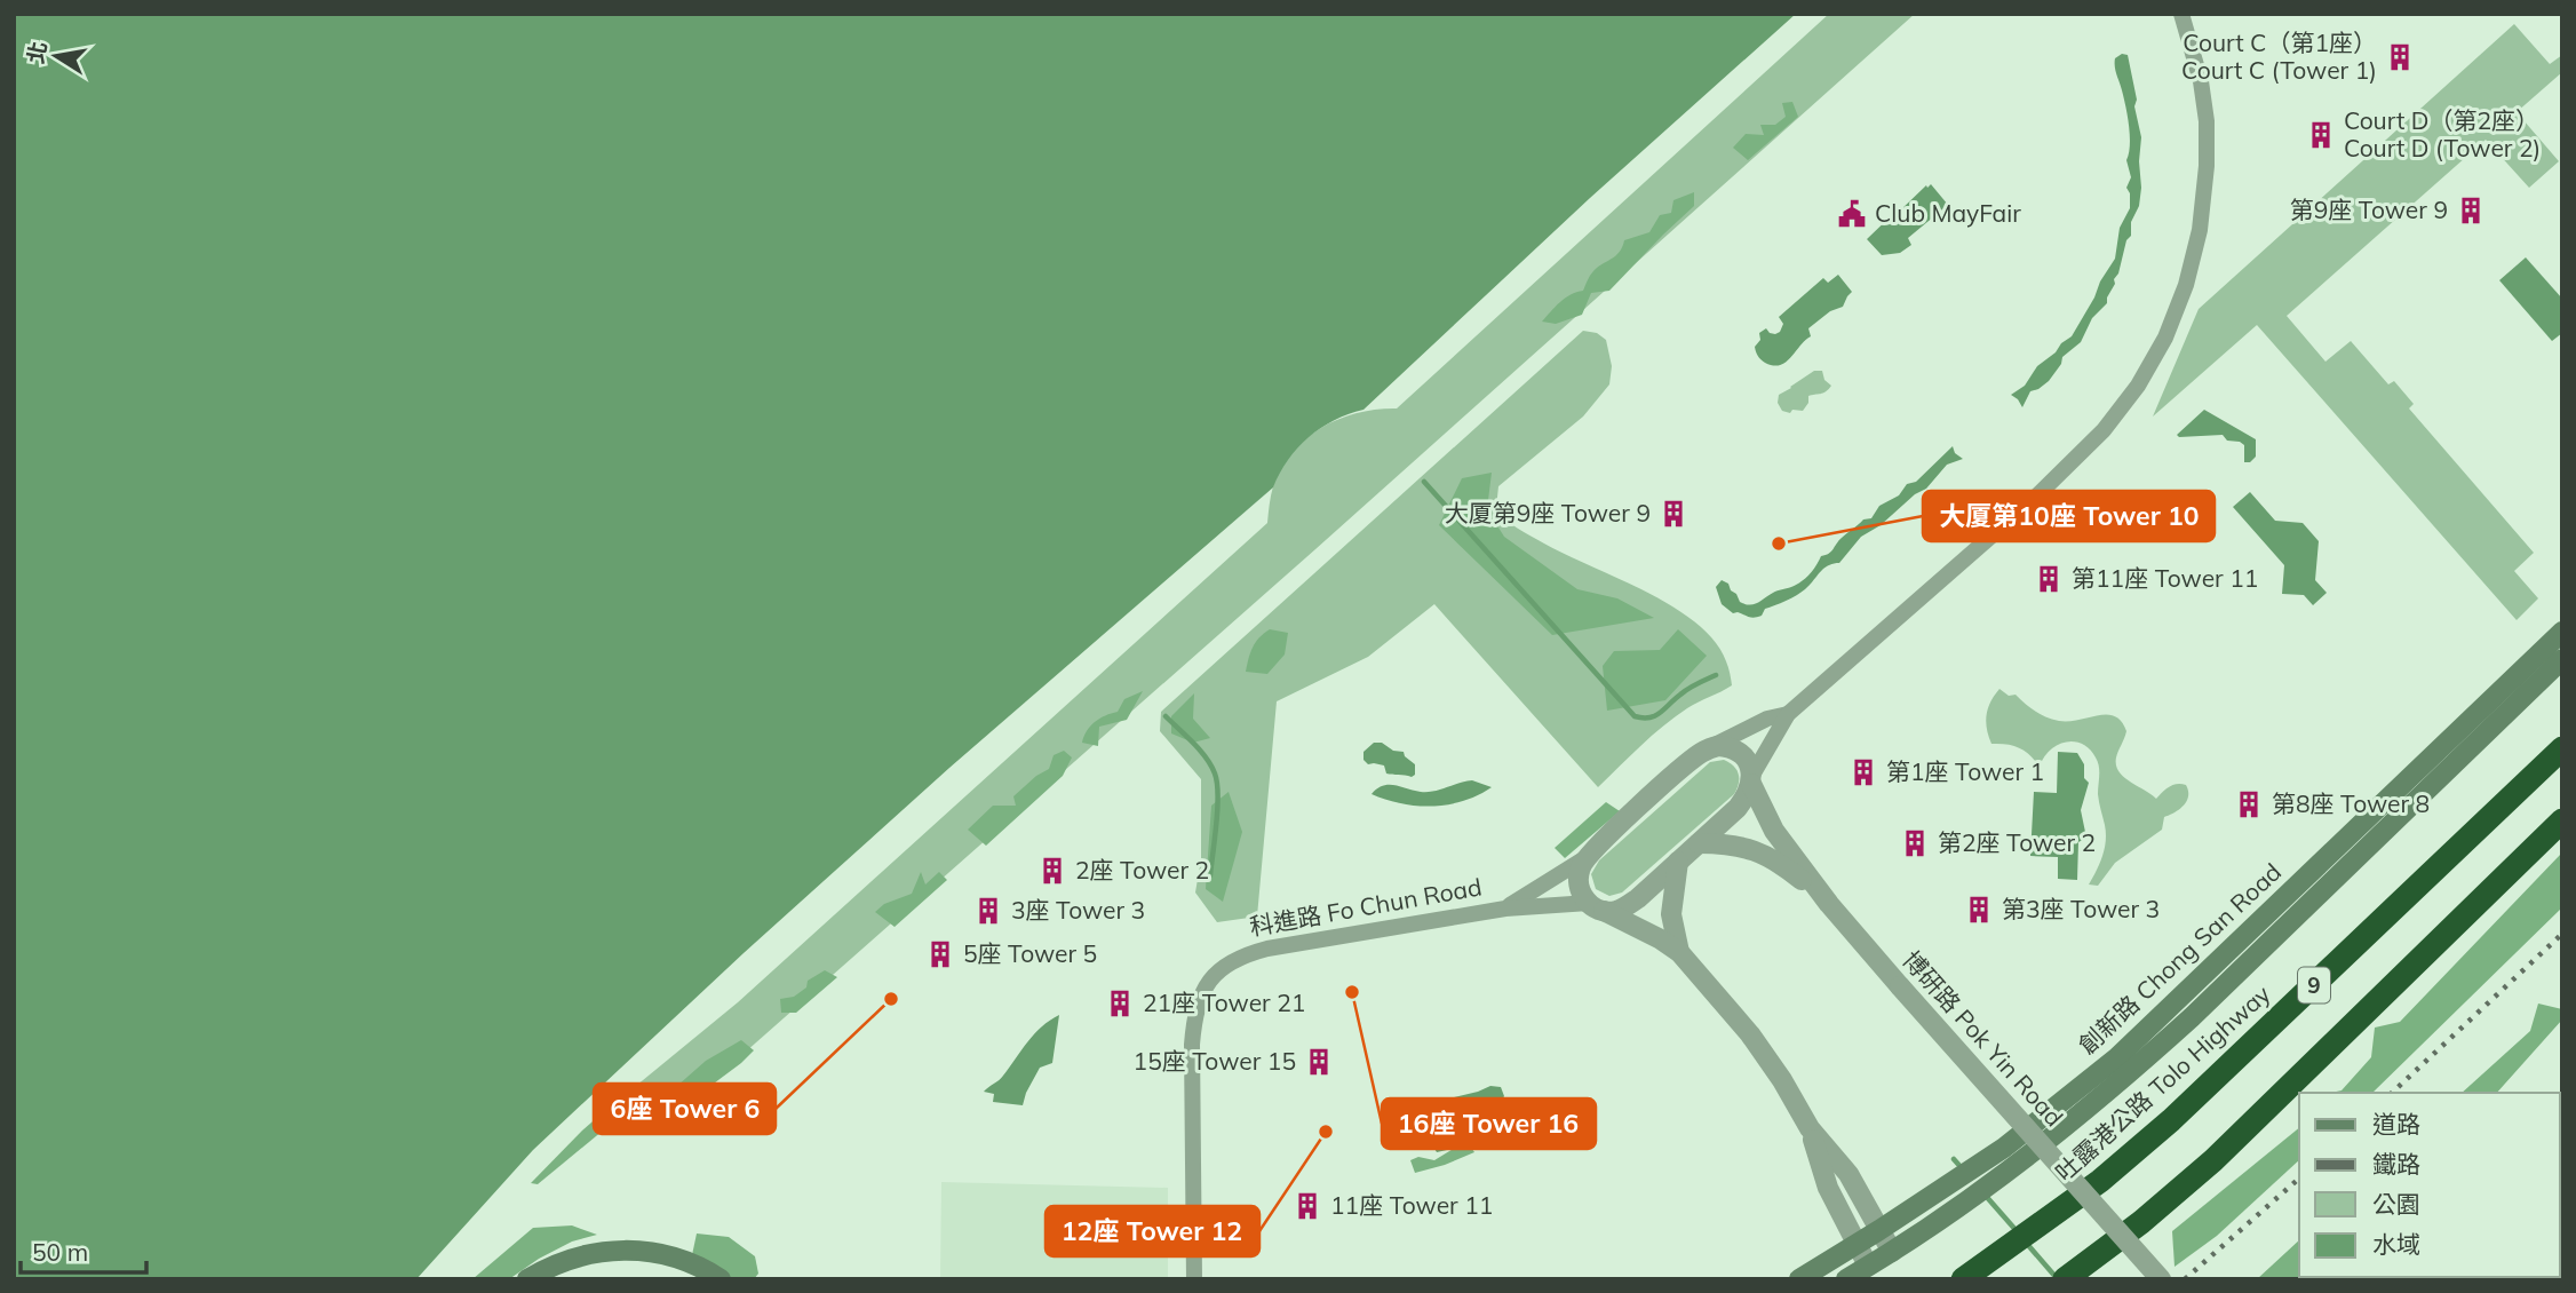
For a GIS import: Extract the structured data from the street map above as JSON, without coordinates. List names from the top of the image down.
{
  "streets": {
    "highway": ["9", "吐露港公路 Tolo Highway"],
    "main road": ["創新路 Chong San Road"],
    "street": ["科進路 Fo Chun Road", "博研路 Pok Yin Road"]
  },
  "crossings": [
    ["科進路 Fo Chun Road", "博研路 Pok Yin Road"]
  ],
  "places": {
    "building": [
      "Court C（第1座） Court C (Tower 1)",
      "Court D（第2座） Court D (Tower 2)",
      "第9座 Tower 9",
      "大厦第9座 Tower 9",
      "第11座 Tower 11",
      "第1座 Tower 1",
      "第8座 Tower 8",
      "第2座 Tower 2",
      "2座 Tower 2",
      "第3座 Tower 3",
      "3座 Tower 3",
      "5座 Tower 5",
      "21座 Tower 21",
      "15座 Tower 15",
      "11座 Tower 11"
    ],
    "public building": ["Club MayFair"],
    "other": [
      "大厦第10座 Tower 10",
      "16座 Tower 16",
      "6座 Tower 6",
      "12座 Tower 12"
    ]
  },
  "legend": [
    "道路",
    "鐵路",
    "公園",
    "水域"
  ],
  "scale_bar": "50 m",
  "north": "left"
}
